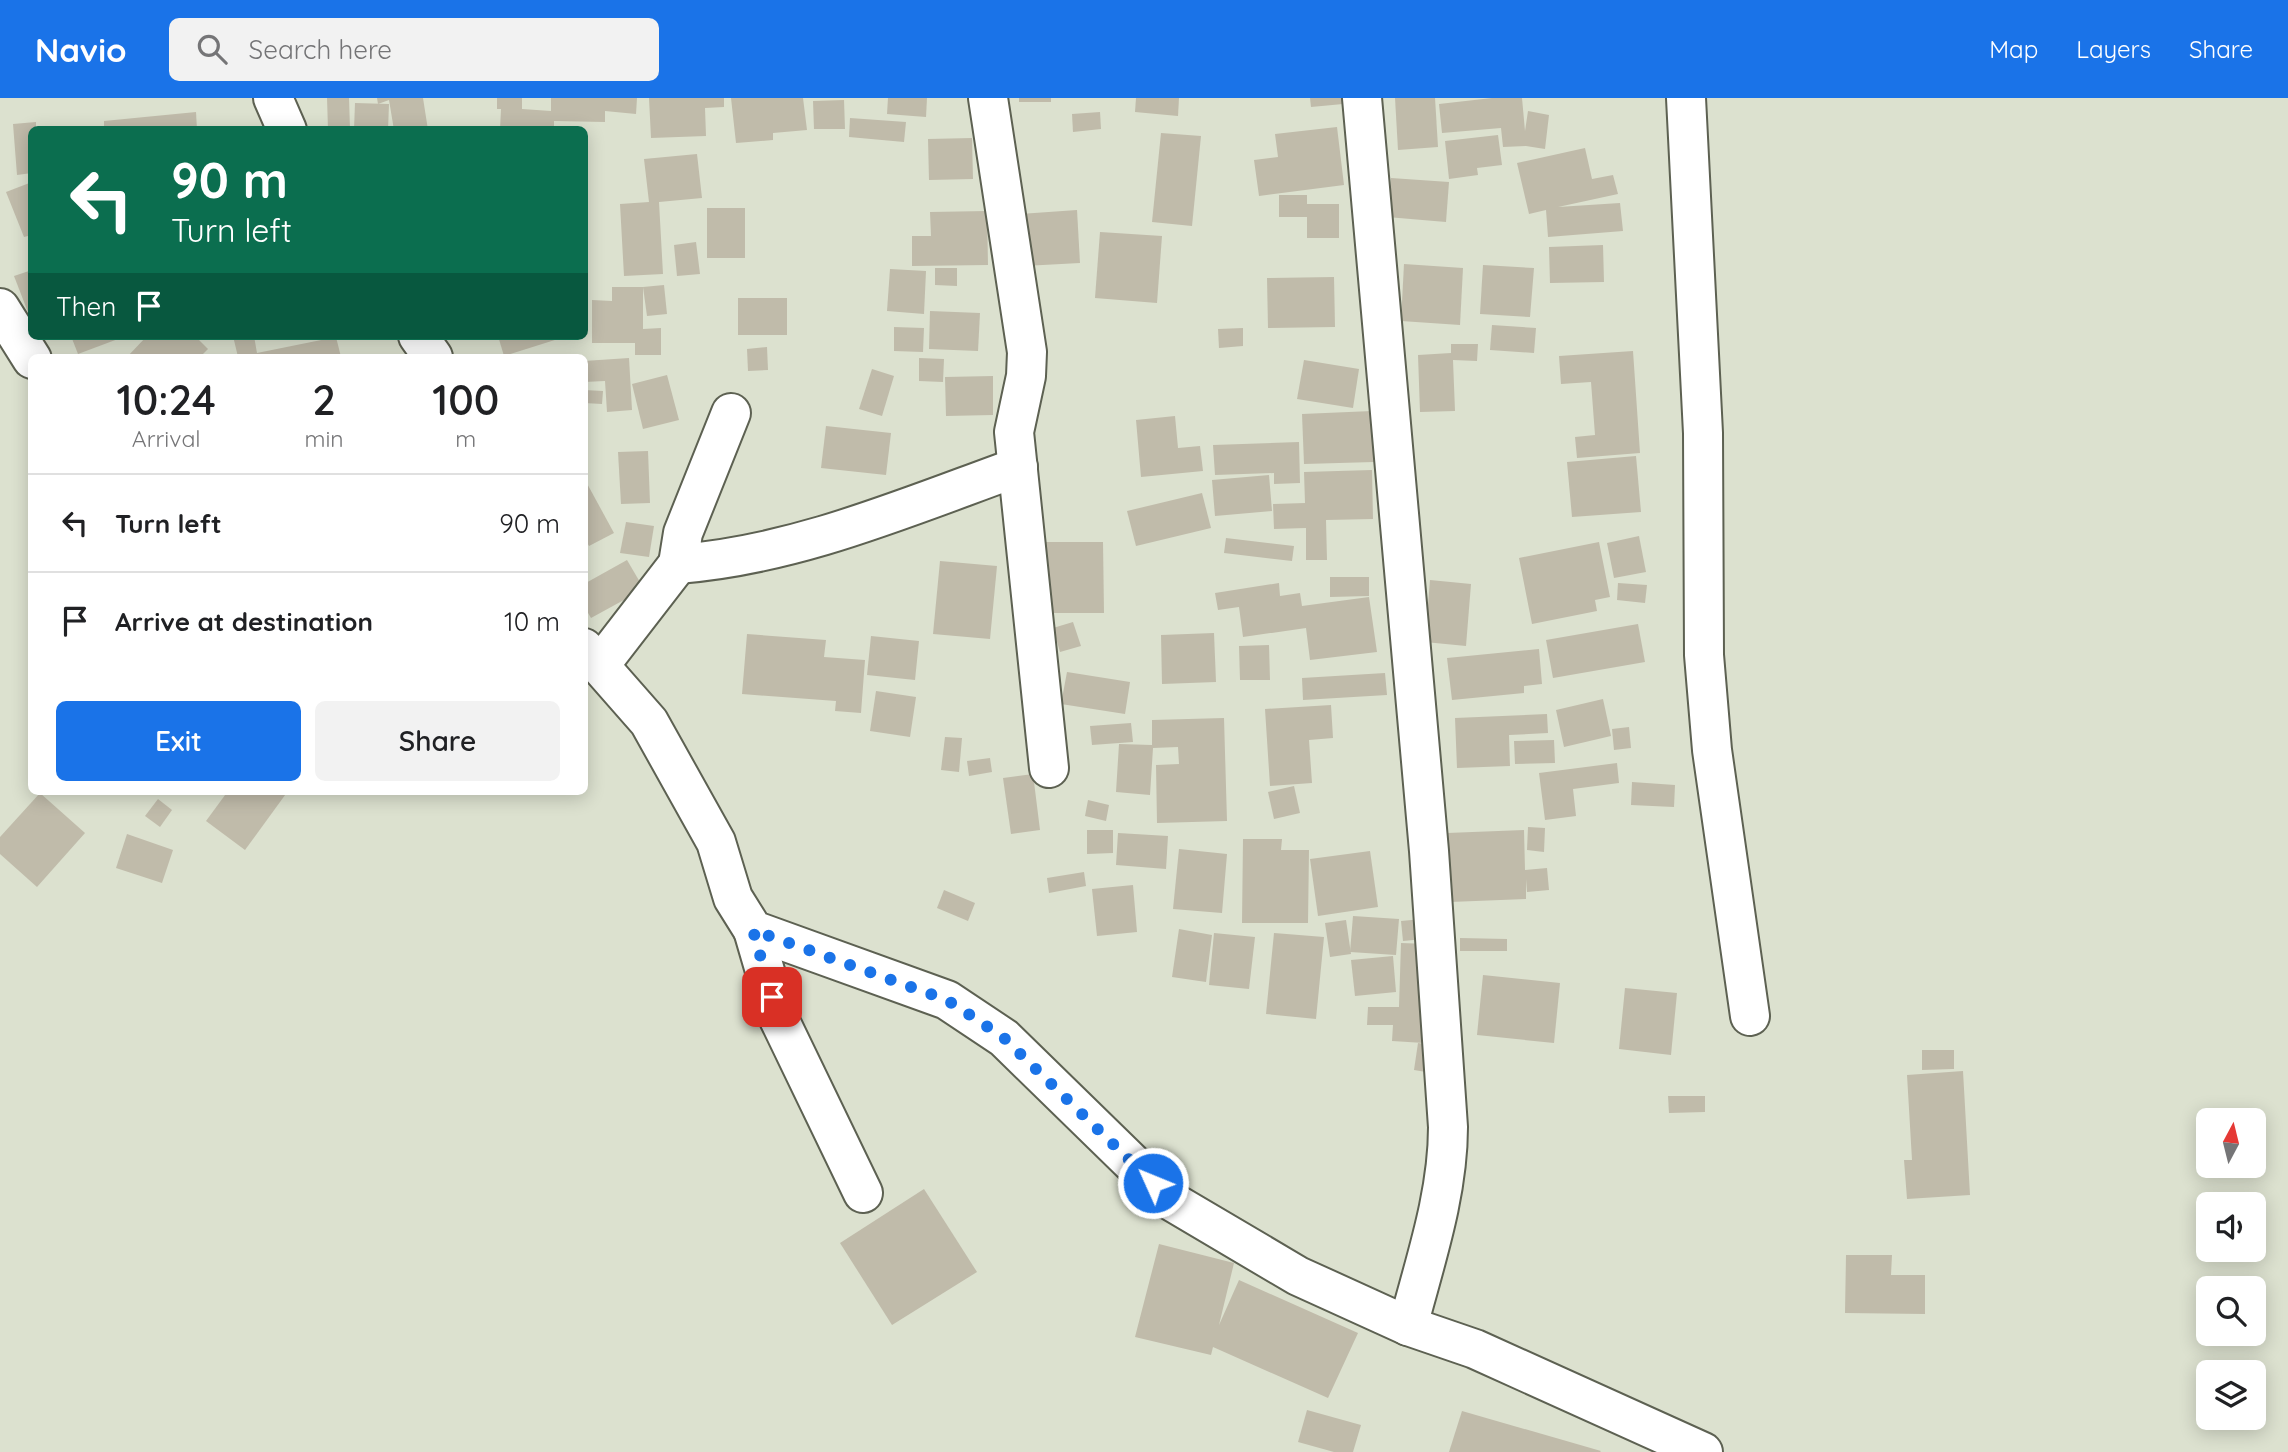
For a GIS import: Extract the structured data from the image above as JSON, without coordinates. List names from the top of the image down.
{
  "north": "top",
  "page": {
    "header": "Navio",
    "search": "Search here",
    "nav": ["Map", "Layers", "Share"],
    "turn": ["90 m", "Turn left"],
    "then": "Then",
    "eta": [
      "10:24",
      "Arrival",
      "2",
      "min",
      "100",
      "m"
    ],
    "list": [
      {
        "name": "Turn left",
        "value": "90 m"
      },
      {
        "name": "Arrive at destination",
        "value": "10 m"
      }
    ],
    "buttons": ["Exit", "Share"]
  }
}
